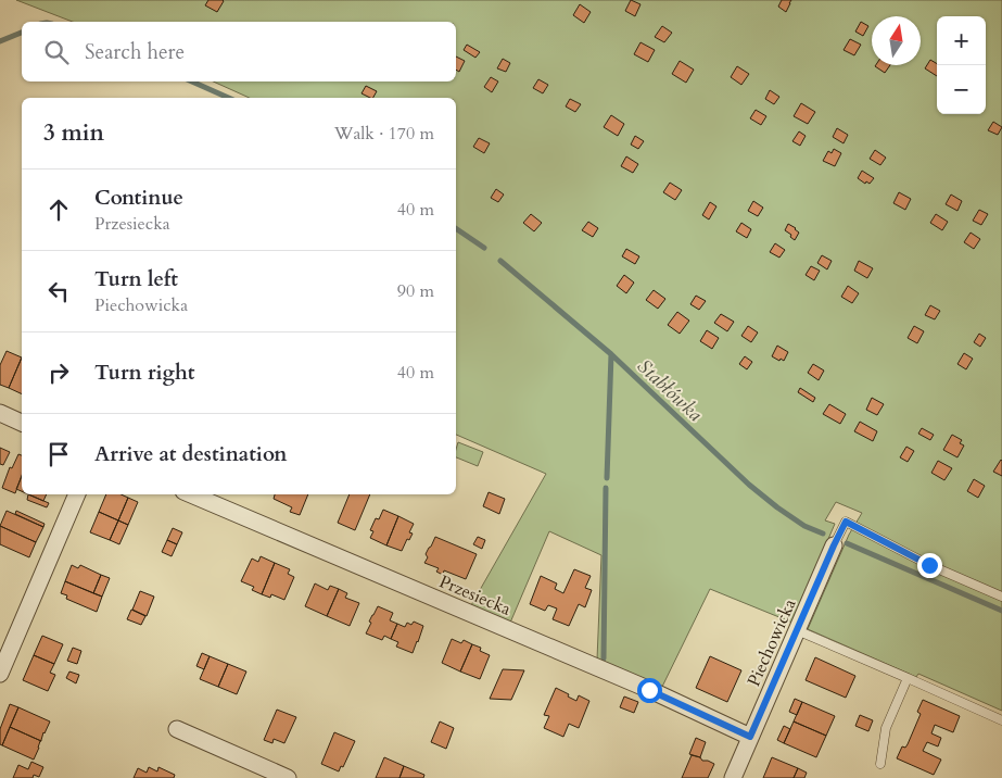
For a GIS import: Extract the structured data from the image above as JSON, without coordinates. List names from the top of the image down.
{
  "streets": {
    "street": ["Przesiecka", "Piechowicka"]
  },
  "crossings": [
    ["Przesiecka", "Piechowicka"]
  ],
  "water": ["Stabłówka"],
  "north": "top",
  "page": {
    "map_buttons": ["+", "−"],
    "search": "Search here",
    "heading": ["3 min", "Walk · 170 m"],
    "list": [
      ["Continue", "Przesiecka", "40 m"],
      ["Turn left", "Piechowicka", "90 m"],
      ["Turn right", "40 m"],
      "Arrive at destination"
    ]
  }
}
